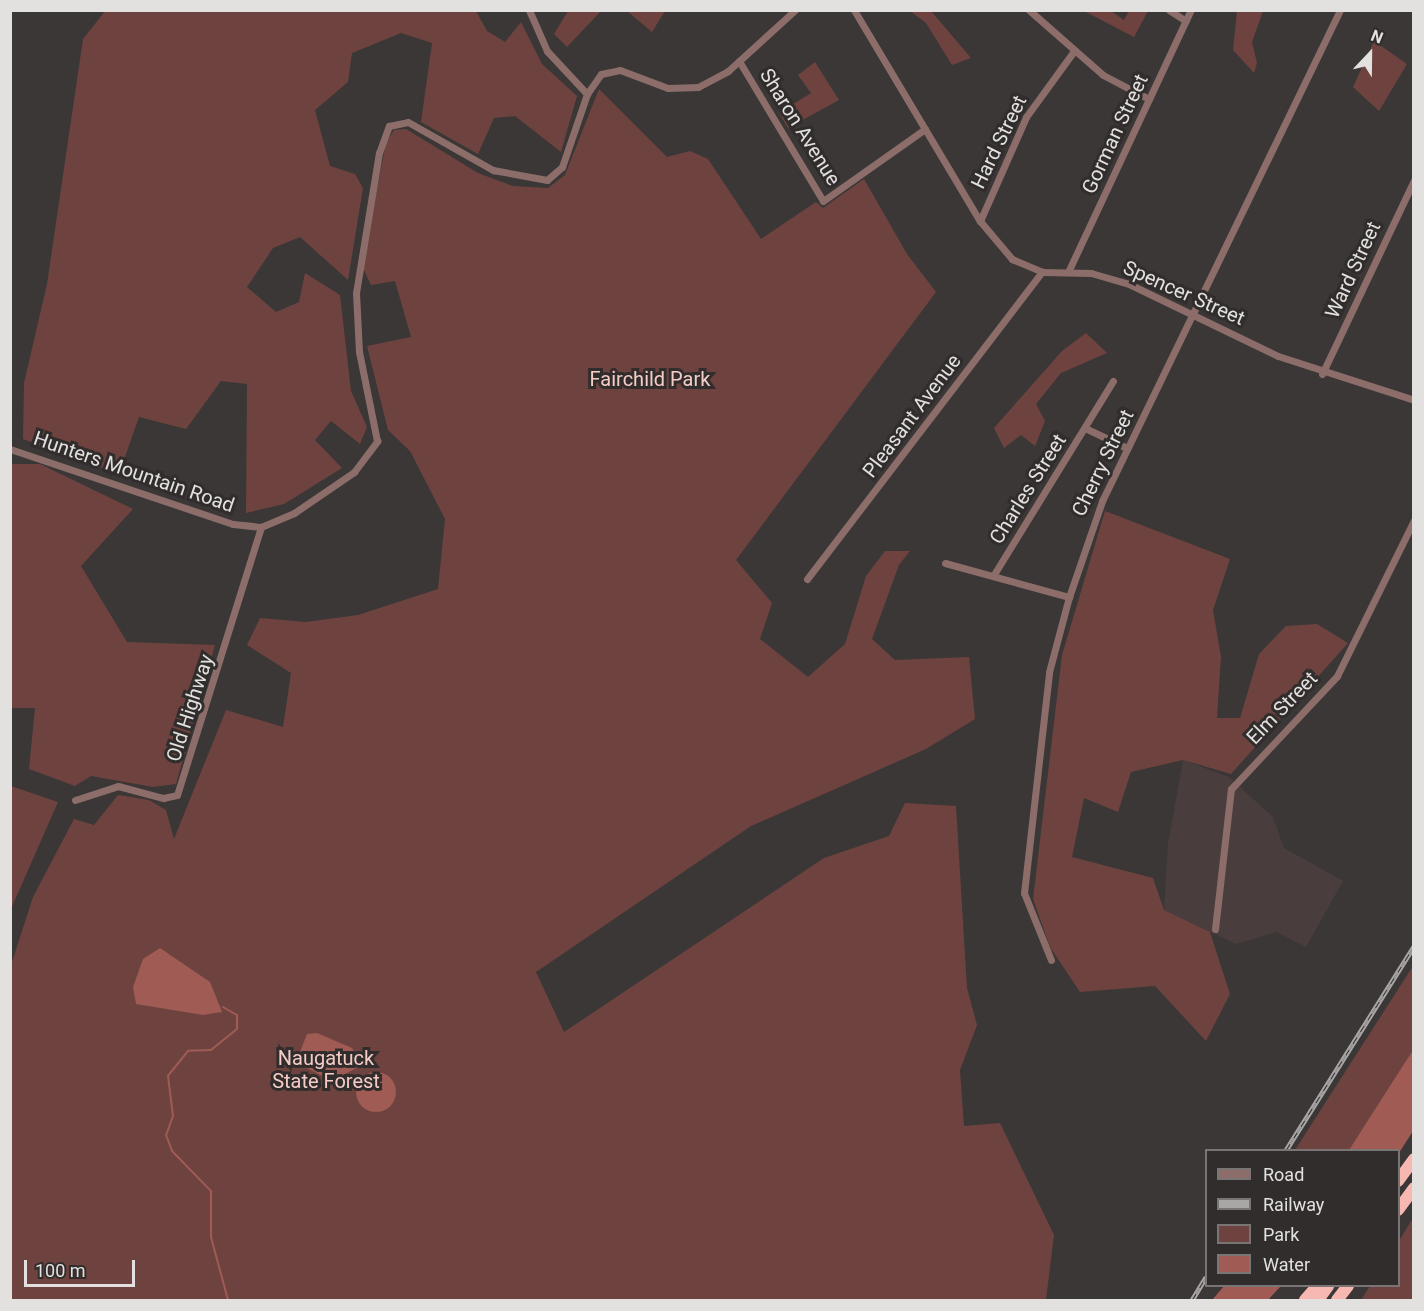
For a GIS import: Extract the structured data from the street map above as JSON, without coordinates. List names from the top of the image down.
{
  "streets": {
    "street": [
      "Sharon Avenue",
      "Gorman Street",
      "Hard Street",
      "Ward Street",
      "Spencer Street",
      "Pleasant Avenue",
      "Cherry Street",
      "Hunters Mountain Road",
      "Charles Street",
      "Old Highway",
      "Elm Street"
    ]
  },
  "crossings": [
    ["Sharon Avenue", "Spencer Street"],
    ["Gorman Street", "Spencer Street"],
    ["Hard Street", "Spencer Street"],
    ["Ward Street", "Spencer Street"],
    ["Spencer Street", "Pleasant Avenue"],
    ["Spencer Street", "Cherry Street"],
    ["Cherry Street", "Charles Street"],
    ["Hunters Mountain Road", "Old Highway"]
  ],
  "parks": ["Fairchild Park", "Naugatuck State Forest"],
  "legend": [
    "Road",
    "Railway",
    "Park",
    "Water"
  ],
  "scale_bar": "100 m",
  "north": "top"
}
